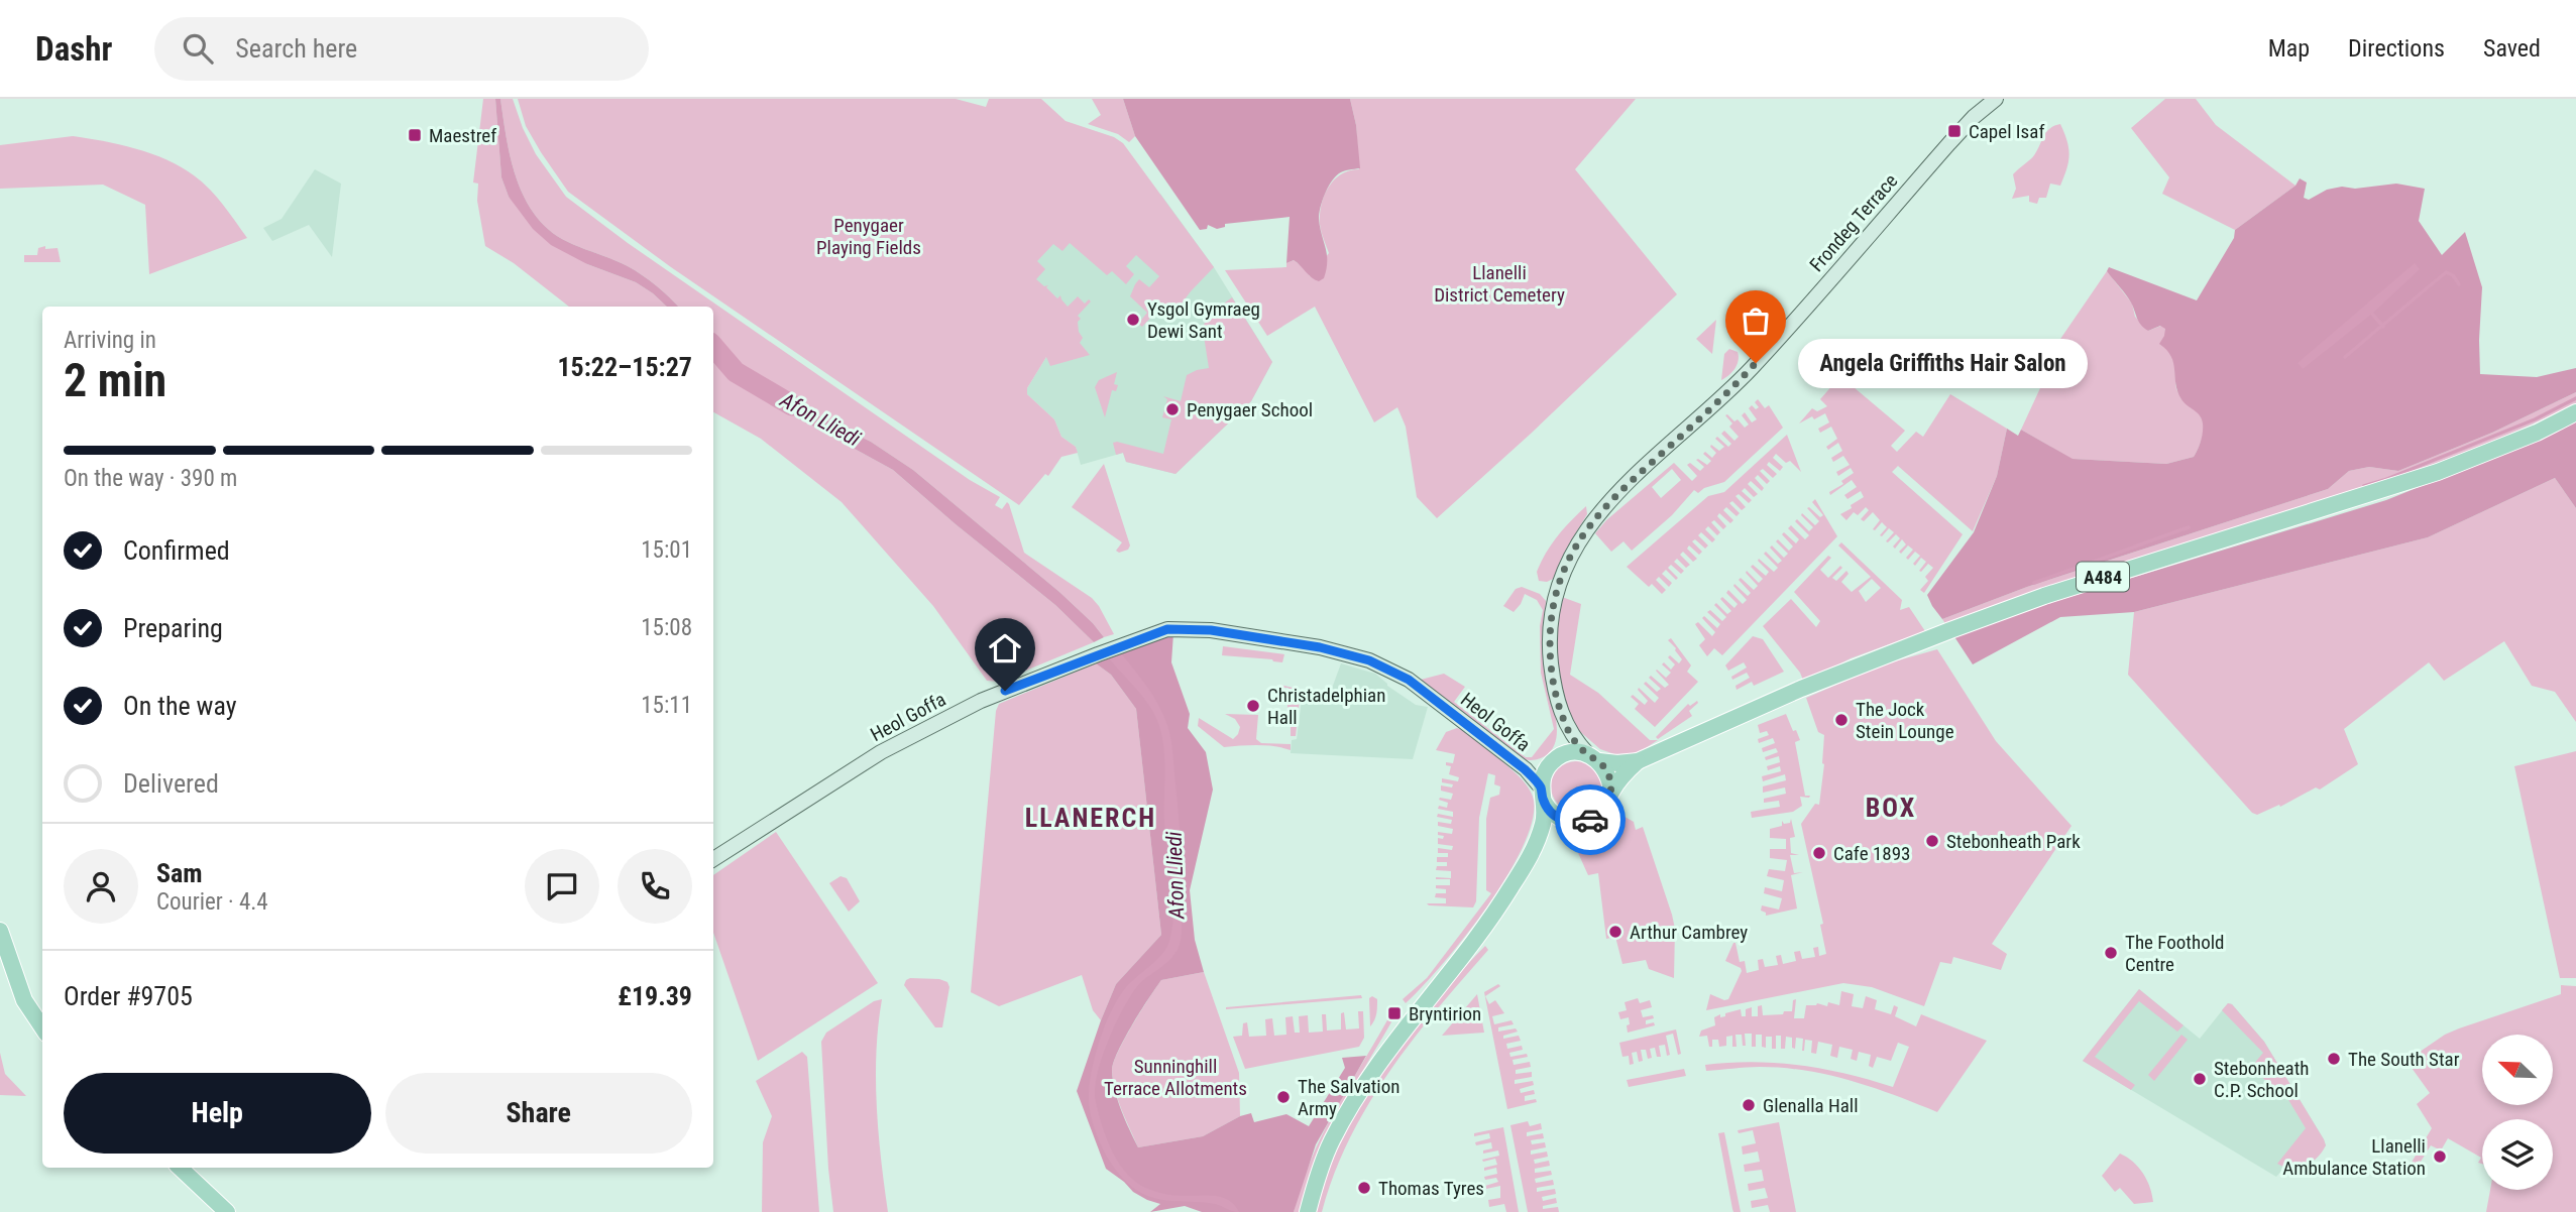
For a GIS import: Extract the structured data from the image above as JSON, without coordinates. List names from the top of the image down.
{
  "streets": {
    "main road": ["A484"],
    "street": ["Frondeg Terrace", "Heol Goffa"]
  },
  "crossings": [
    ["Frondeg Terrace", "A484"],
    ["Frondeg Terrace", "Heol Goffa"],
    ["A484", "Heol Goffa"]
  ],
  "districts": ["BOX", "LLANERCH"],
  "water": ["Afon Lliedi"],
  "parks": ["Penygaer Playing Fields", "Llanelli District Cemetery", "Sunninghill Terrace Allotments"],
  "places": {
    "transit": ["Capel Isaf", "Maestref", "Bryntirion"],
    "other": [
      "Ysgol Gymraeg Dewi Sant",
      "Angela Griffiths Hair Salon",
      "Penygaer School",
      "Christadelphian Hall",
      "The Jock Stein Lounge",
      "Stebonheath Park",
      "Cafe 1893",
      "Arthur Cambrey",
      "The Foothold Centre",
      "The South Star",
      "Stebonheath C.P. School",
      "The Salvation Army",
      "Glenalla Hall",
      "Llanelli Ambulance Station",
      "Thomas Tyres"
    ]
  },
  "north": "top left",
  "page": {
    "header": "Dashr",
    "search": "Search here",
    "nav": ["Map", "Directions", "Saved"],
    "heading": ["2 min", "Arriving in", "15:22–15:27"],
    "panel": [
      "Sam",
      "Courier · 4.4",
      "Order #9705",
      "£19.39"
    ],
    "bubble": "Angela Griffiths Hair Salon",
    "bar": "On the way · 390 m",
    "list": [
      ["Confirmed", "15:01"],
      ["Preparing", "15:08"],
      ["On the way", "15:11"],
      "Delivered"
    ],
    "buttons": ["Help", "Share"]
  }
}
